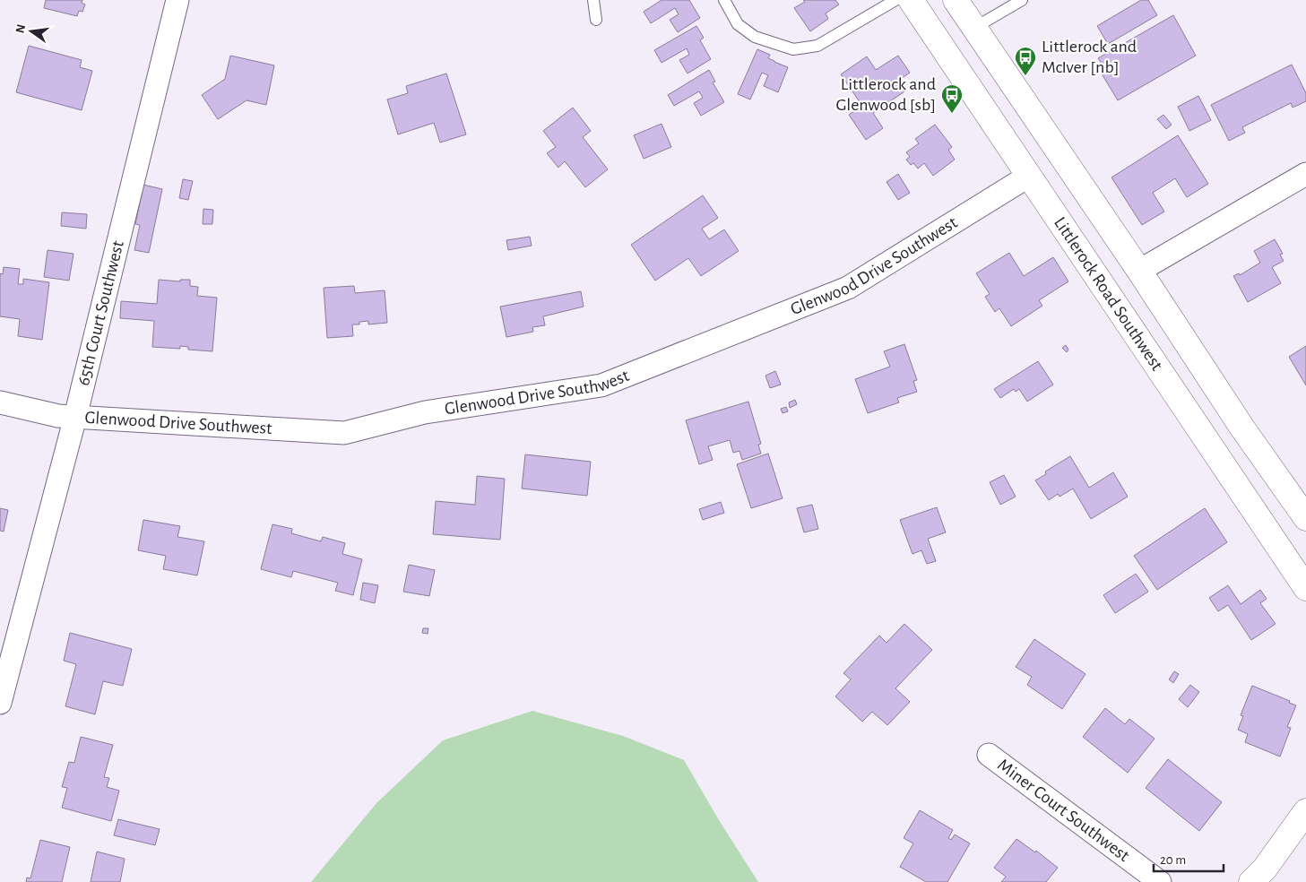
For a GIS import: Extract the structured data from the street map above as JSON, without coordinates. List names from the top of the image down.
{
  "streets": {
    "main road": ["Littlerock Road Southwest"],
    "street": ["Glenwood Drive Southwest", "65th Court Southwest", "Miner Court Southwest"]
  },
  "crossings": [
    ["Glenwood Drive Southwest", "Littlerock Road Southwest"],
    ["Glenwood Drive Southwest", "65th Court Southwest"]
  ],
  "places": {
    "bus stop": ["Littlerock and McIver [nb]", "Littlerock and Glenwood [sb]"]
  },
  "scale_bar": "20 m",
  "north": "left"
}
